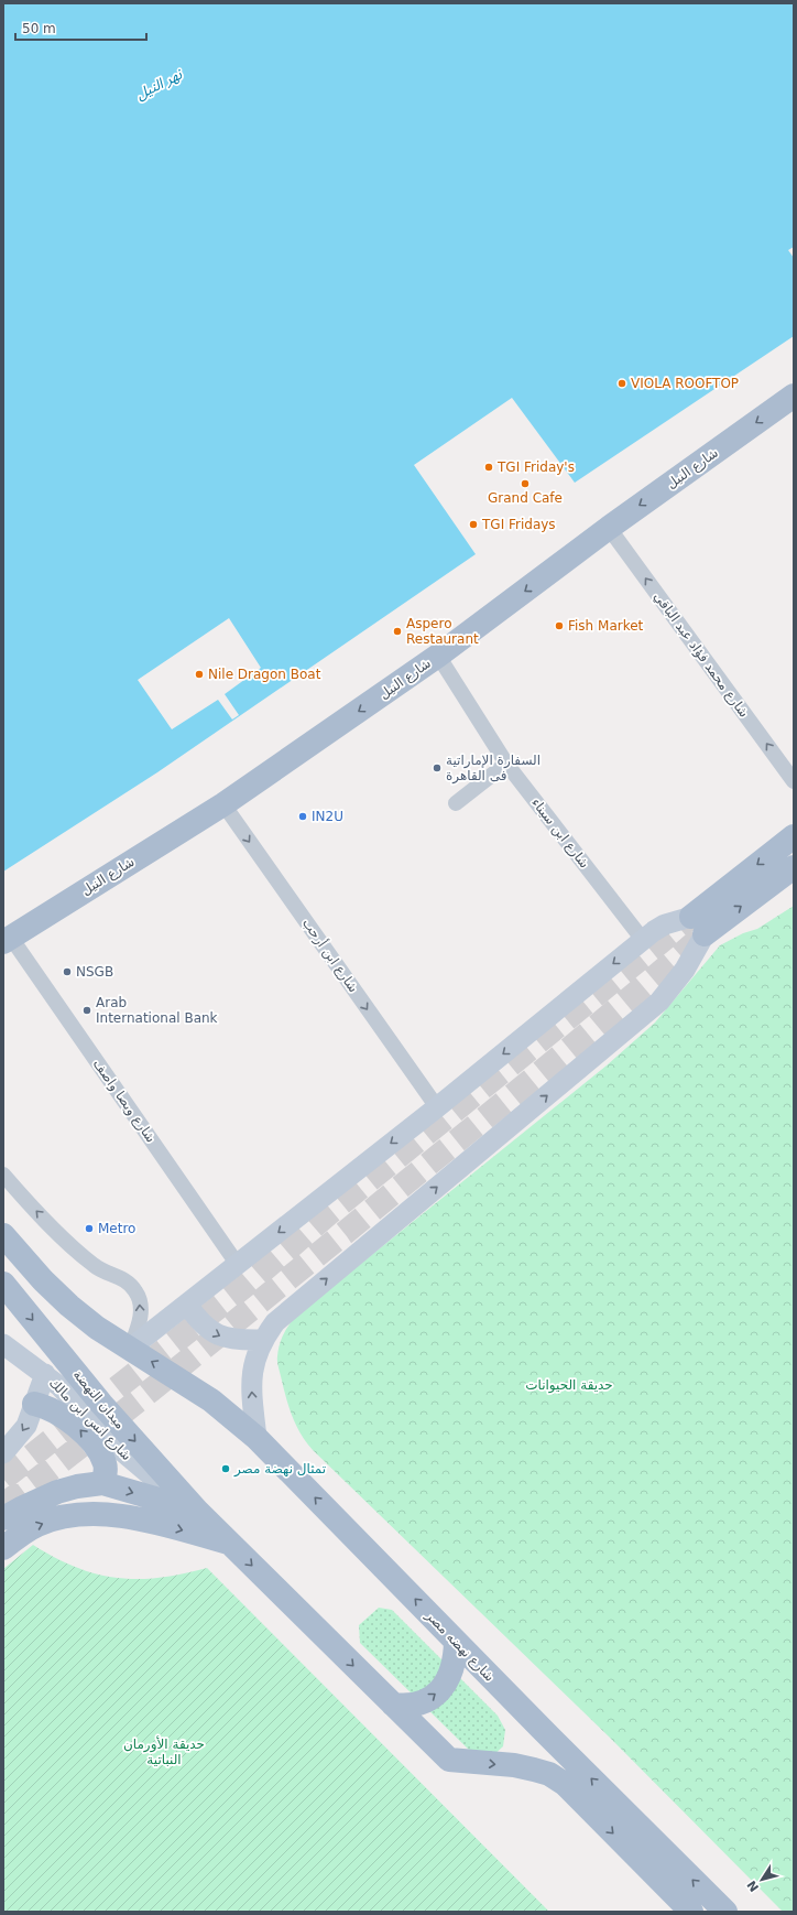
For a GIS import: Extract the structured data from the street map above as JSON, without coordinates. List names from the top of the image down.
{
  "streets": {
    "main road": ["شارع النيل", "ميدان النهضة", "شارع نهضه مصر"],
    "street": [
      "شارع محمد فؤاد عبد الباقي",
      "شارع ابن سيناء",
      "شارع ابن أرحب",
      "شارع ويصا واصف",
      "شارع انس ابن مالك"
    ]
  },
  "crossings": [
    ["شارع النيل", "شارع محمد فؤاد عبد الباقي"],
    ["شارع النيل", "شارع ابن سيناء"],
    ["شارع النيل", "شارع ابن أرحب"],
    ["شارع النيل", "شارع ويصا واصف"],
    ["ميدان النهضة", "شارع انس ابن مالك"]
  ],
  "one_way": ["شارع النيل", "شارع محمد فؤاد عبد الباقي", "شارع ابن أرحب"],
  "water": ["نهر النيل"],
  "parks": ["حديقة الحيوانات", "حديقة الأورمان النباتية"],
  "places": [
    "VIOLA ROOFTOP",
    "TGI Friday's",
    "Grand Cafe",
    "TGI Fridays",
    "Fish Market",
    "Aspero Restaurant",
    "Nile Dragon Boat",
    "السفارة الإماراتية فى القاهرة",
    "IN2U",
    "NSGB",
    "Arab International Bank",
    "Metro",
    "تمثال نهضة مصر"
  ],
  "scale_bar": "50 m",
  "north": "bottom left"
}
